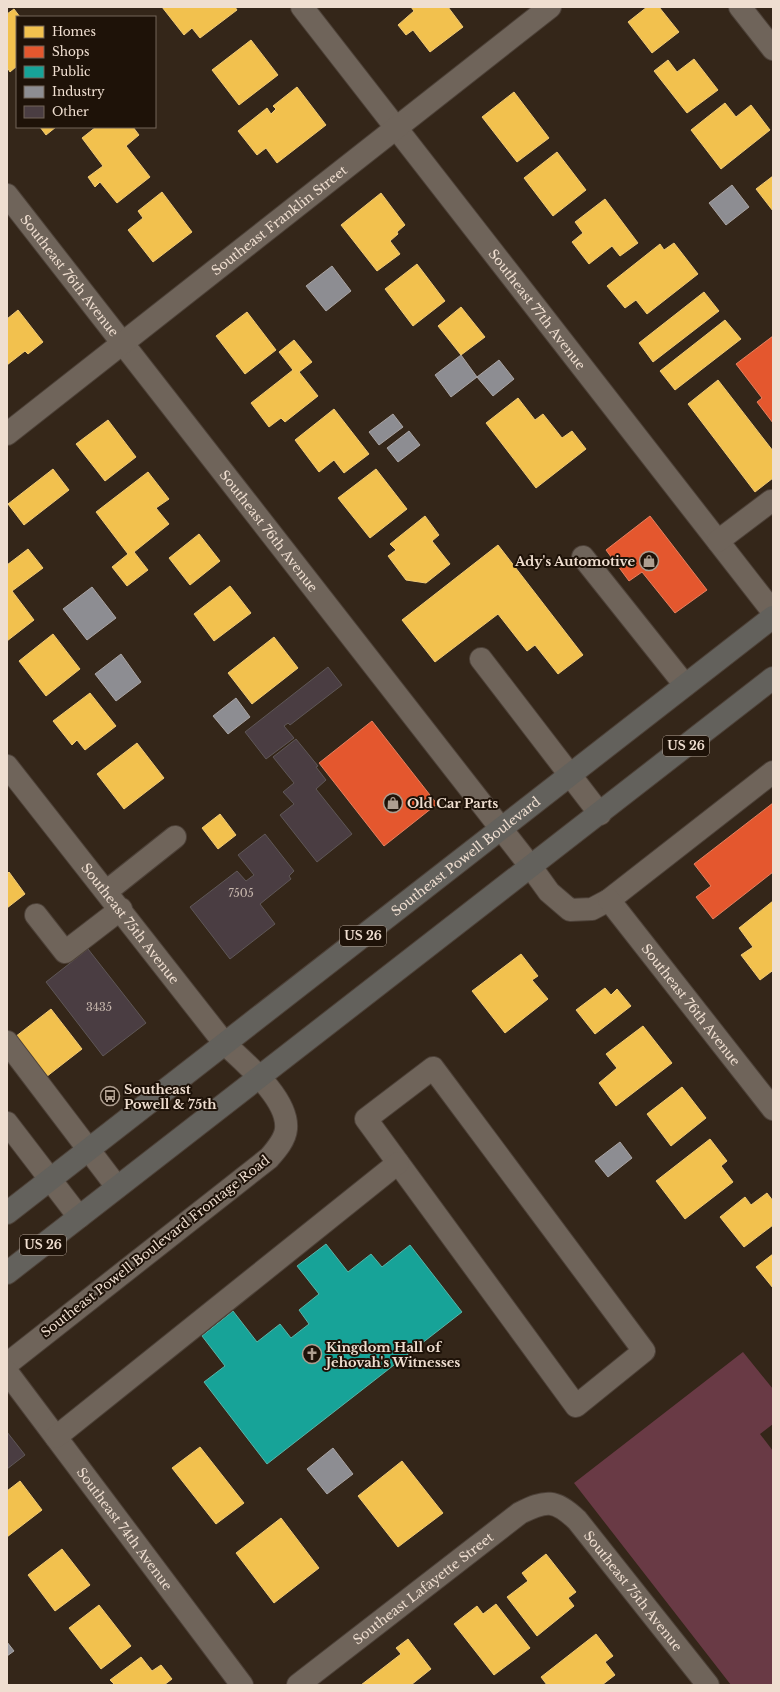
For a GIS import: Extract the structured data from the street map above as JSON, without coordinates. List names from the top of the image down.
{
  "streets": {
    "main road": ["US 26", "Southeast Powell Boulevard"],
    "street": [
      "Southeast Franklin Street",
      "Southeast 76th Avenue",
      "Southeast 77th Avenue",
      "Southeast 75th Avenue",
      "Southeast Powell Boulevard Frontage Road",
      "Southeast 74th Avenue",
      "Southeast Lafayette Street"
    ]
  },
  "crossings": [
    ["Southeast Franklin Street", "Southeast 76th Avenue"],
    ["Southeast Franklin Street", "Southeast 77th Avenue"],
    ["Southeast 76th Avenue", "US 26"],
    ["Southeast 76th Avenue", "Southeast Powell Boulevard"],
    ["US 26", "Southeast 75th Avenue"],
    ["US 26", "Southeast Powell Boulevard Frontage Road"],
    ["Southeast Powell Boulevard", "Southeast 75th Avenue"],
    ["Southeast 75th Avenue", "Southeast Powell Boulevard Frontage Road"],
    ["Southeast 75th Avenue", "Southeast Lafayette Street"]
  ],
  "places": {
    "shop": ["Ady's Automotive", "Old Car Parts"],
    "bus stop": ["Southeast Powell & 75th"],
    "church": ["Kingdom Hall of Jehovah's Witnesses"]
  },
  "house_numbers": ["7505", "3435"],
  "legend": [
    "Homes",
    "Shops",
    "Public",
    "Industry",
    "Other"
  ]
}
